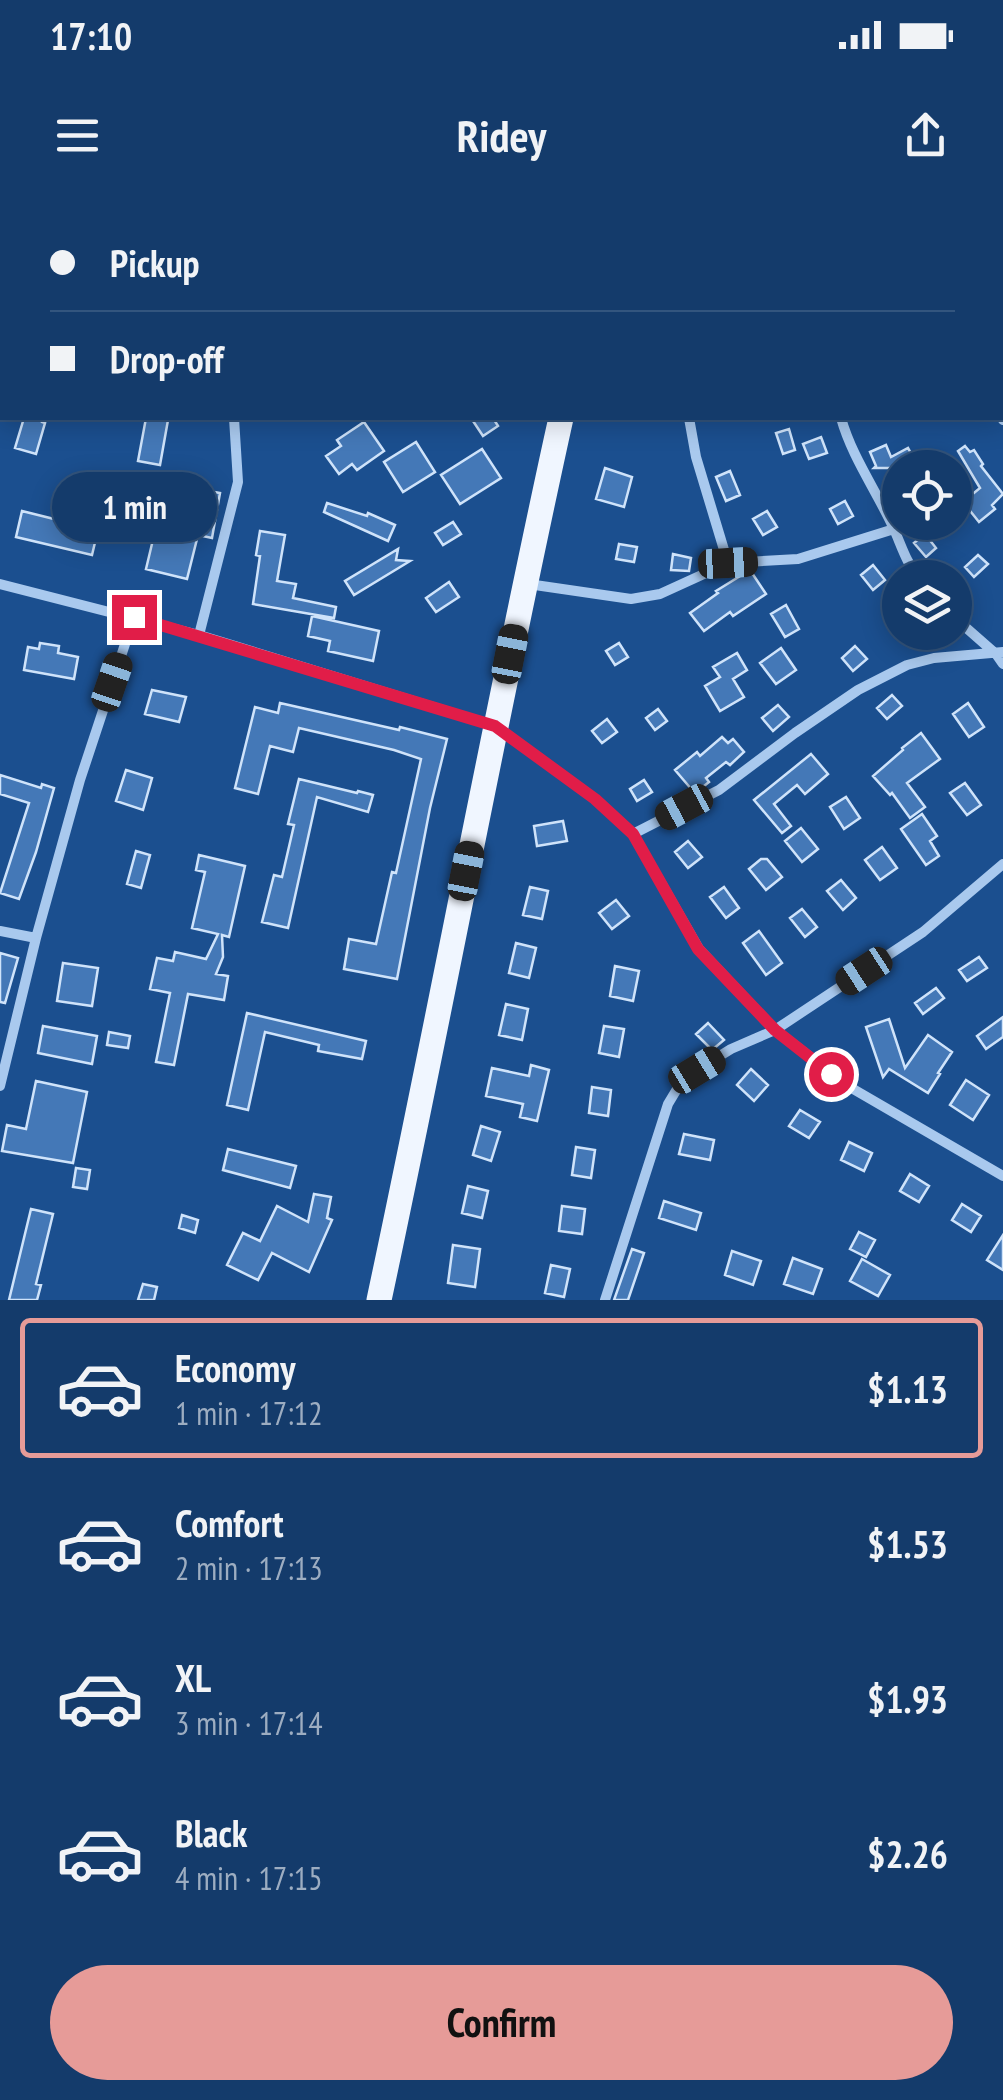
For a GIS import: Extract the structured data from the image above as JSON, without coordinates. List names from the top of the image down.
{
  "page": {
    "status": "17:10",
    "header": "Ridey",
    "banner": ["Pickup", "Drop-off"],
    "bubble": "1 min",
    "list": [
      {
        "name": "Economy",
        "note": "1 min · 17:12",
        "value": "$1.13"
      },
      {
        "name": "Comfort",
        "note": "2 min · 17:13",
        "value": "$1.53"
      },
      {
        "name": "XL",
        "note": "3 min · 17:14",
        "value": "$1.93"
      },
      {
        "name": "Black",
        "note": "4 min · 17:15",
        "value": "$2.26"
      }
    ],
    "buttons": "Confirm"
  }
}
